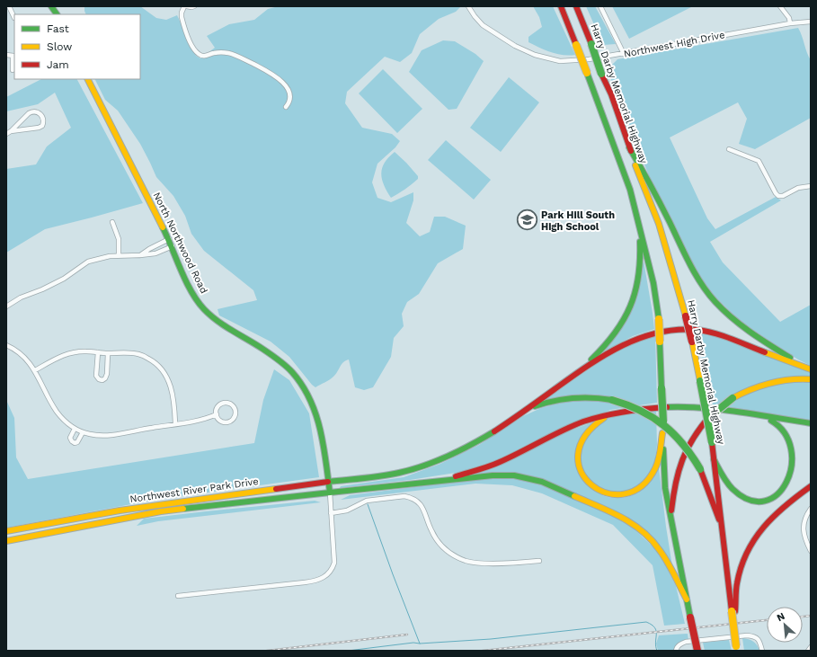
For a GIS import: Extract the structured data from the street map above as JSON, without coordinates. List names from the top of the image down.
{
  "streets": {
    "main road": ["Harry Darby Memorial Highway", "North Northwood Road", "Northwest River Park Drive"],
    "street": ["Northwest High Drive"]
  },
  "crossings": [
    ["North Northwood Road", "Northwest River Park Drive"]
  ],
  "places": {
    "school or university": ["Park Hill South High School"]
  },
  "legend": ["Fast", "Slow", "Jam"],
  "north": "top left"
}
